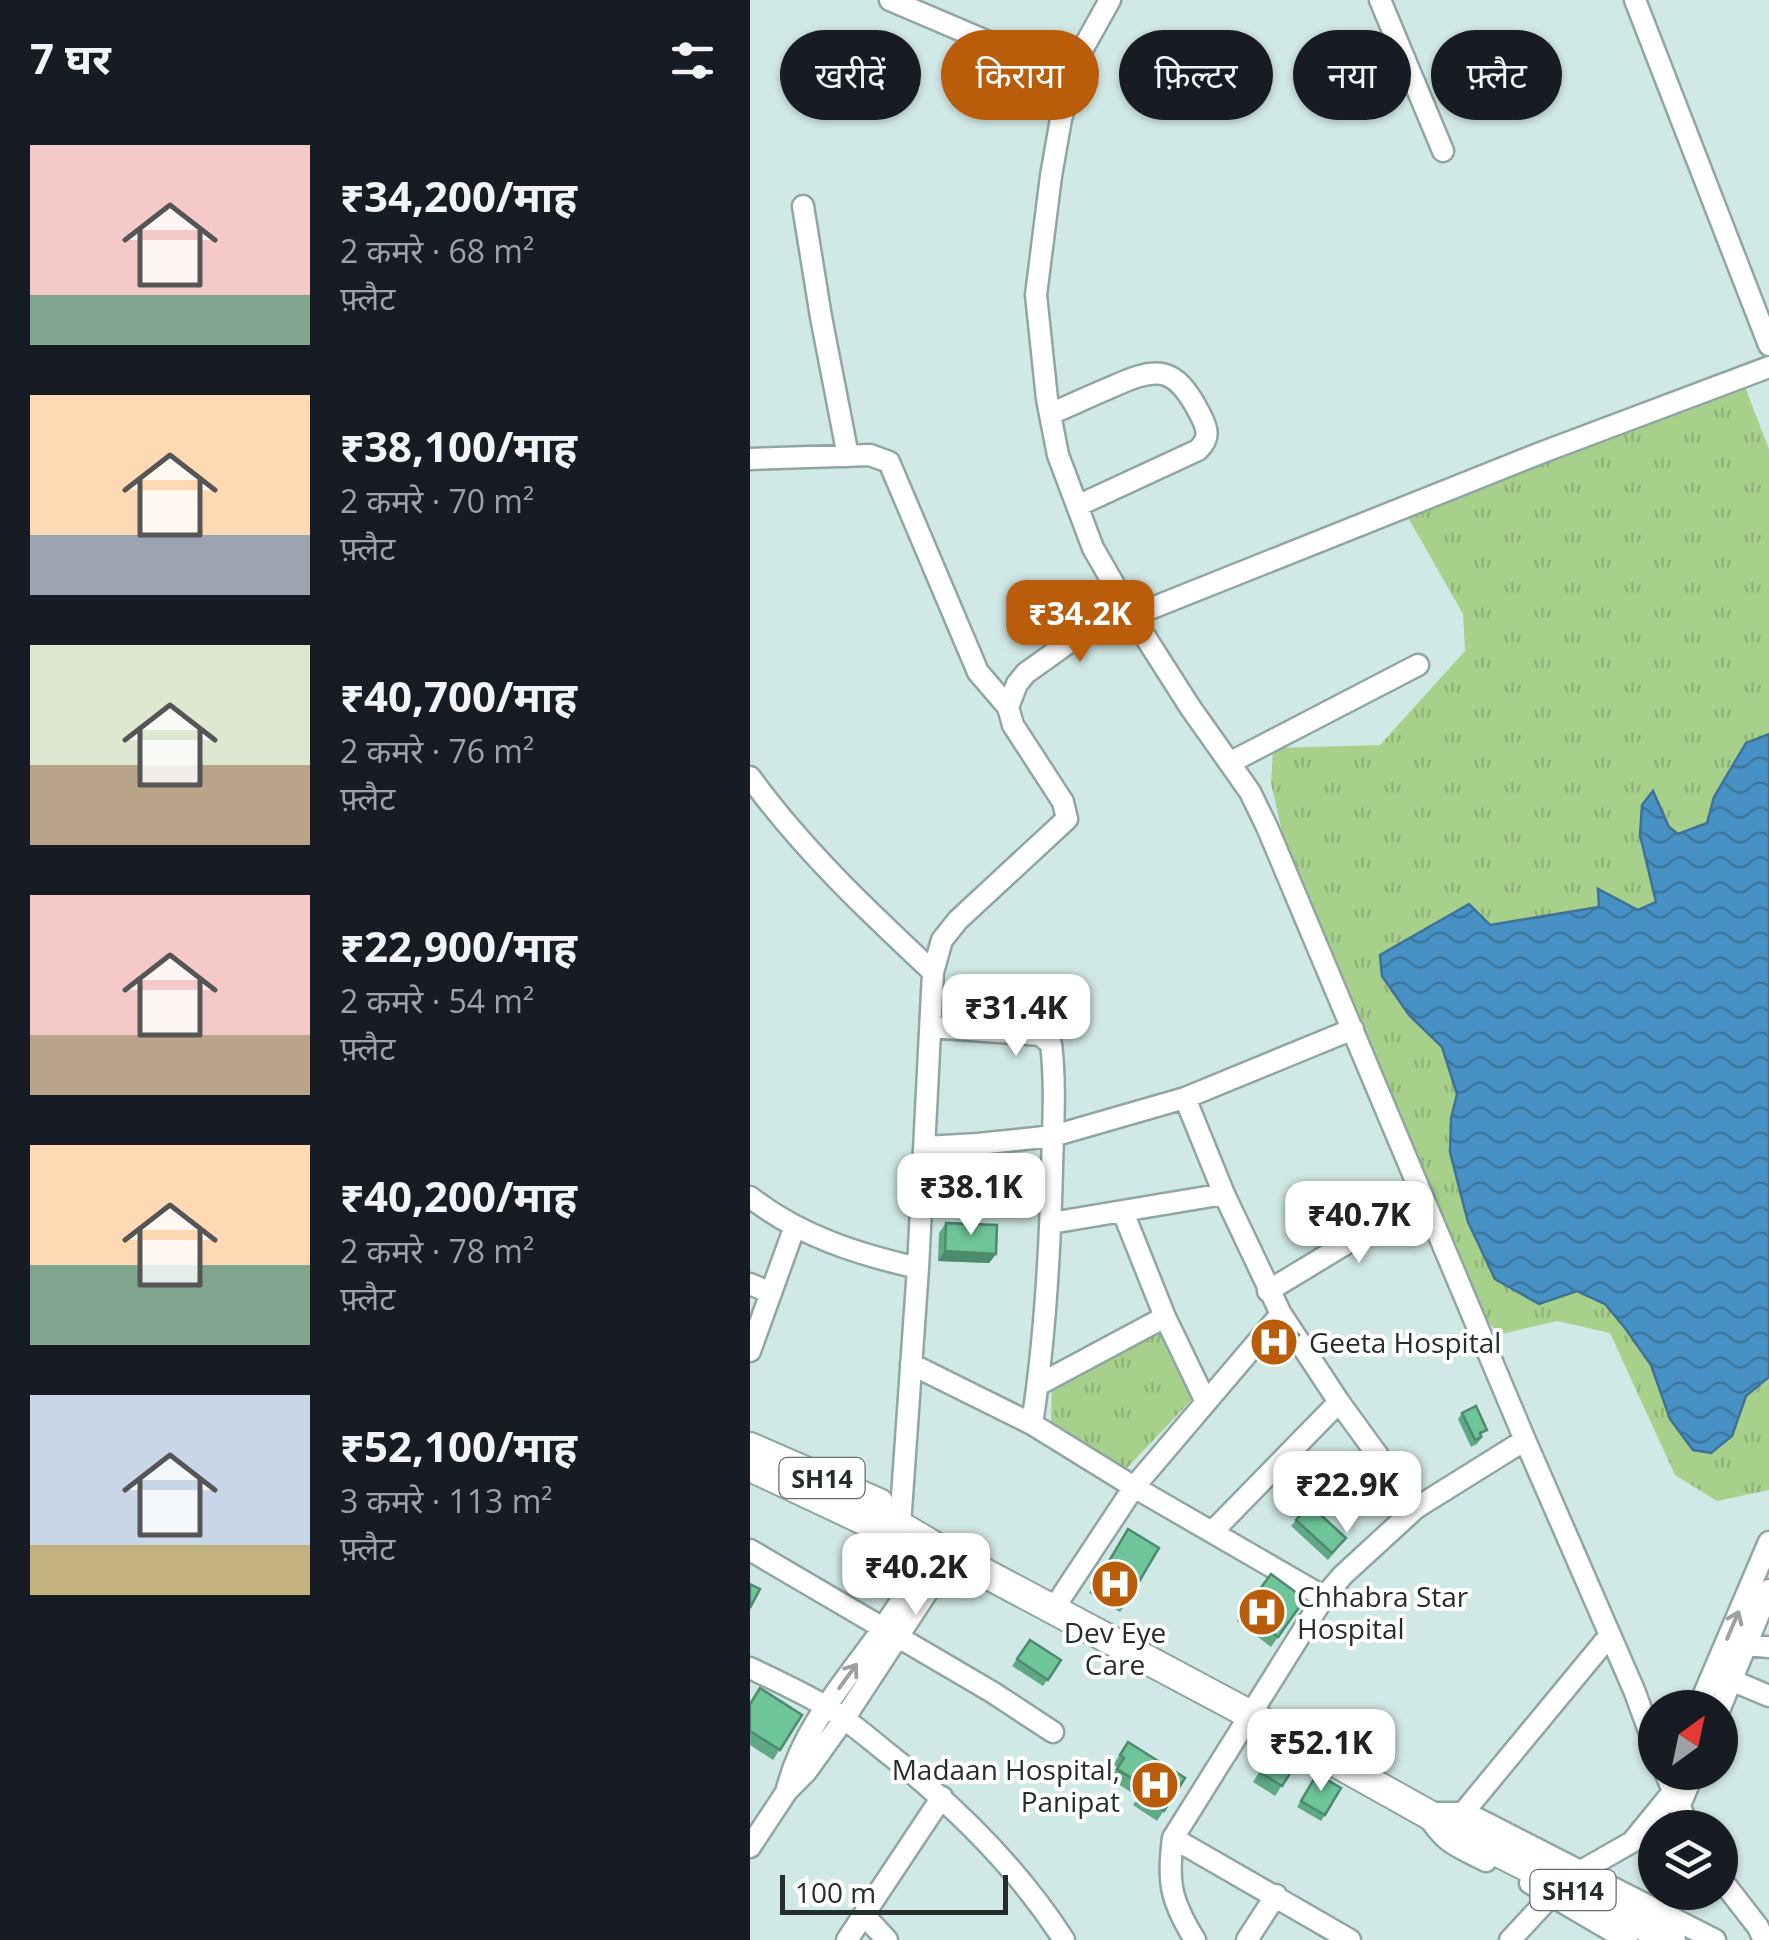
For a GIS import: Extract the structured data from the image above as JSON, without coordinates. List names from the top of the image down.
{
  "streets": {
    "main road": ["SH14"]
  },
  "places": {
    "hospital": [
      "Geeta Hospital",
      "Dev Eye Care",
      "Chhabra Star Hospital",
      "Madaan Hospital, Panipat"
    ]
  },
  "scale_bar": "100 m",
  "north": "top right",
  "page": {
    "heading": "7 घर",
    "chip": [
      "खरीदें",
      "किराया",
      "फ़िल्टर",
      "नया",
      "फ़्लैट"
    ],
    "list": [
      {
        "name": "₹34,200/माह",
        "note": "2 कमरे · 68 m² · फ़्लैट"
      },
      {
        "name": "₹38,100/माह",
        "note": "2 कमरे · 70 m² · फ़्लैट"
      },
      {
        "name": "₹40,700/माह",
        "note": "2 कमरे · 76 m² · फ़्लैट"
      },
      {
        "name": "₹22,900/माह",
        "note": "2 कमरे · 54 m² · फ़्लैट"
      },
      {
        "name": "₹40,200/माह",
        "note": "2 कमरे · 78 m² · फ़्लैट"
      },
      {
        "name": "₹52,100/माह",
        "note": "3 कमरे · 113 m² · फ़्लैट"
      }
    ],
    "price": [
      "₹34.2K",
      "₹31.4K",
      "₹38.1K",
      "₹40.7K",
      "₹22.9K",
      "₹40.2K",
      "₹52.1K"
    ],
    "scale": "100 m"
  }
}
